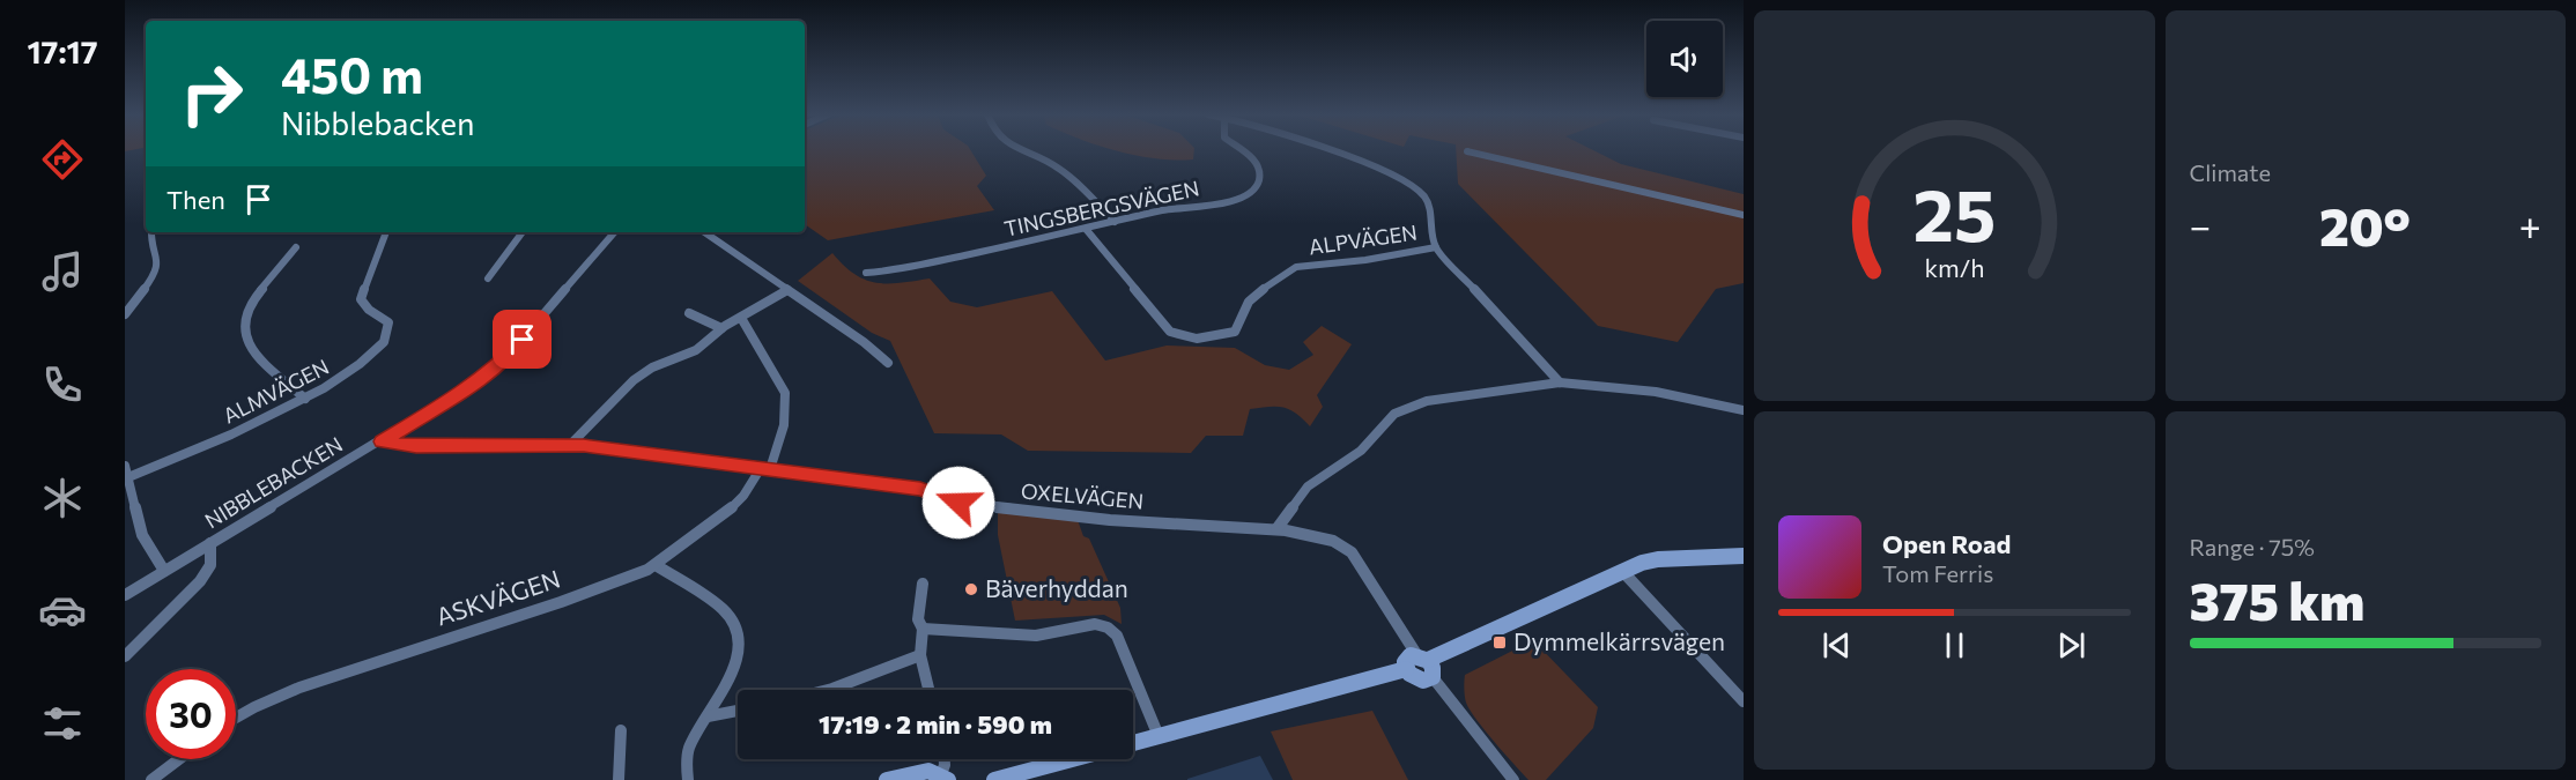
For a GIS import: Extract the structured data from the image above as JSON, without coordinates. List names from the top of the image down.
{
  "streets": {
    "street": [
      "TINGSBERGSVÄGEN",
      "ALPVÄGEN",
      "ALMVÄGEN",
      "NIBBLEBACKEN",
      "OXELVÄGEN",
      "ASKVÄGEN"
    ]
  },
  "crossings": [
    ["TINGSBERGSVÄGEN", "ALPVÄGEN"],
    ["NIBBLEBACKEN", "OXELVÄGEN"],
    ["OXELVÄGEN", "ASKVÄGEN"]
  ],
  "places": {
    "other": ["Bäverhyddan"],
    "transit": ["Dymmelkärrsvägen"]
  },
  "page": {
    "tabs": "17:17",
    "tile": [
      "Climate",
      ["Range · 75%", "375 km"]
    ],
    "turn": ["450 m", "Nibblebacken"],
    "then": "Then",
    "heat": ["−", "20°", "+"],
    "song": ["Open Road", "Tom Ferris"],
    "limit": "30",
    "trip": "17:19 · 2 min · 590 m",
    "gauge": ["25", "km/h"]
  }
}
